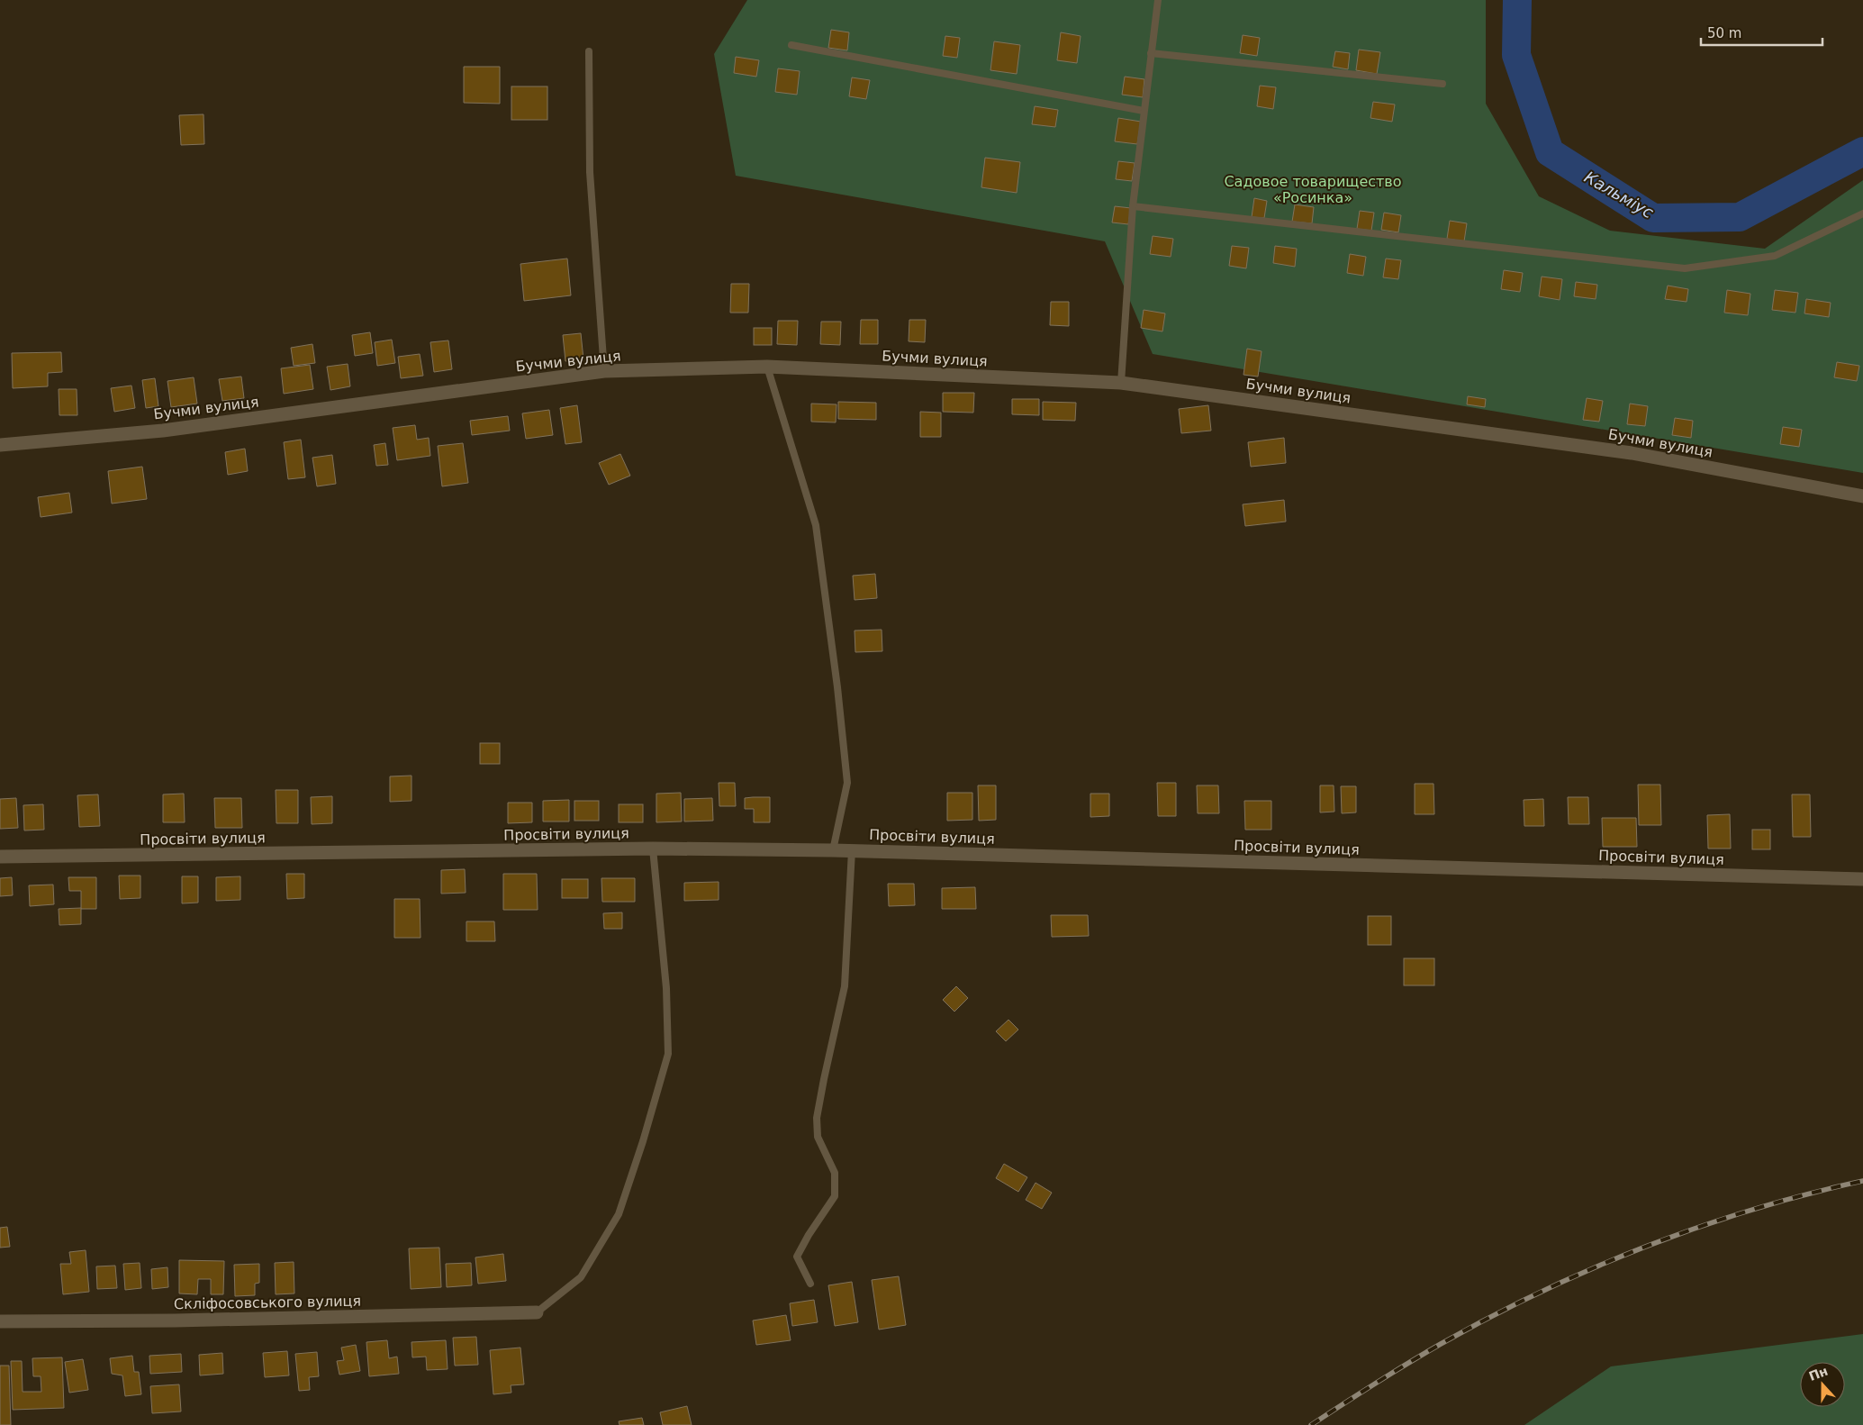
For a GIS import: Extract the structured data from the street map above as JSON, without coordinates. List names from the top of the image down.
{
  "streets": {
    "street": ["Бучми вулиця", "Просвіти вулиця", "Скліфосовського вулиця"]
  },
  "water": ["Кальміус"],
  "parks": ["Садовое товарищество «Росинка»"],
  "scale_bar": "50 m",
  "north": "top"
}
